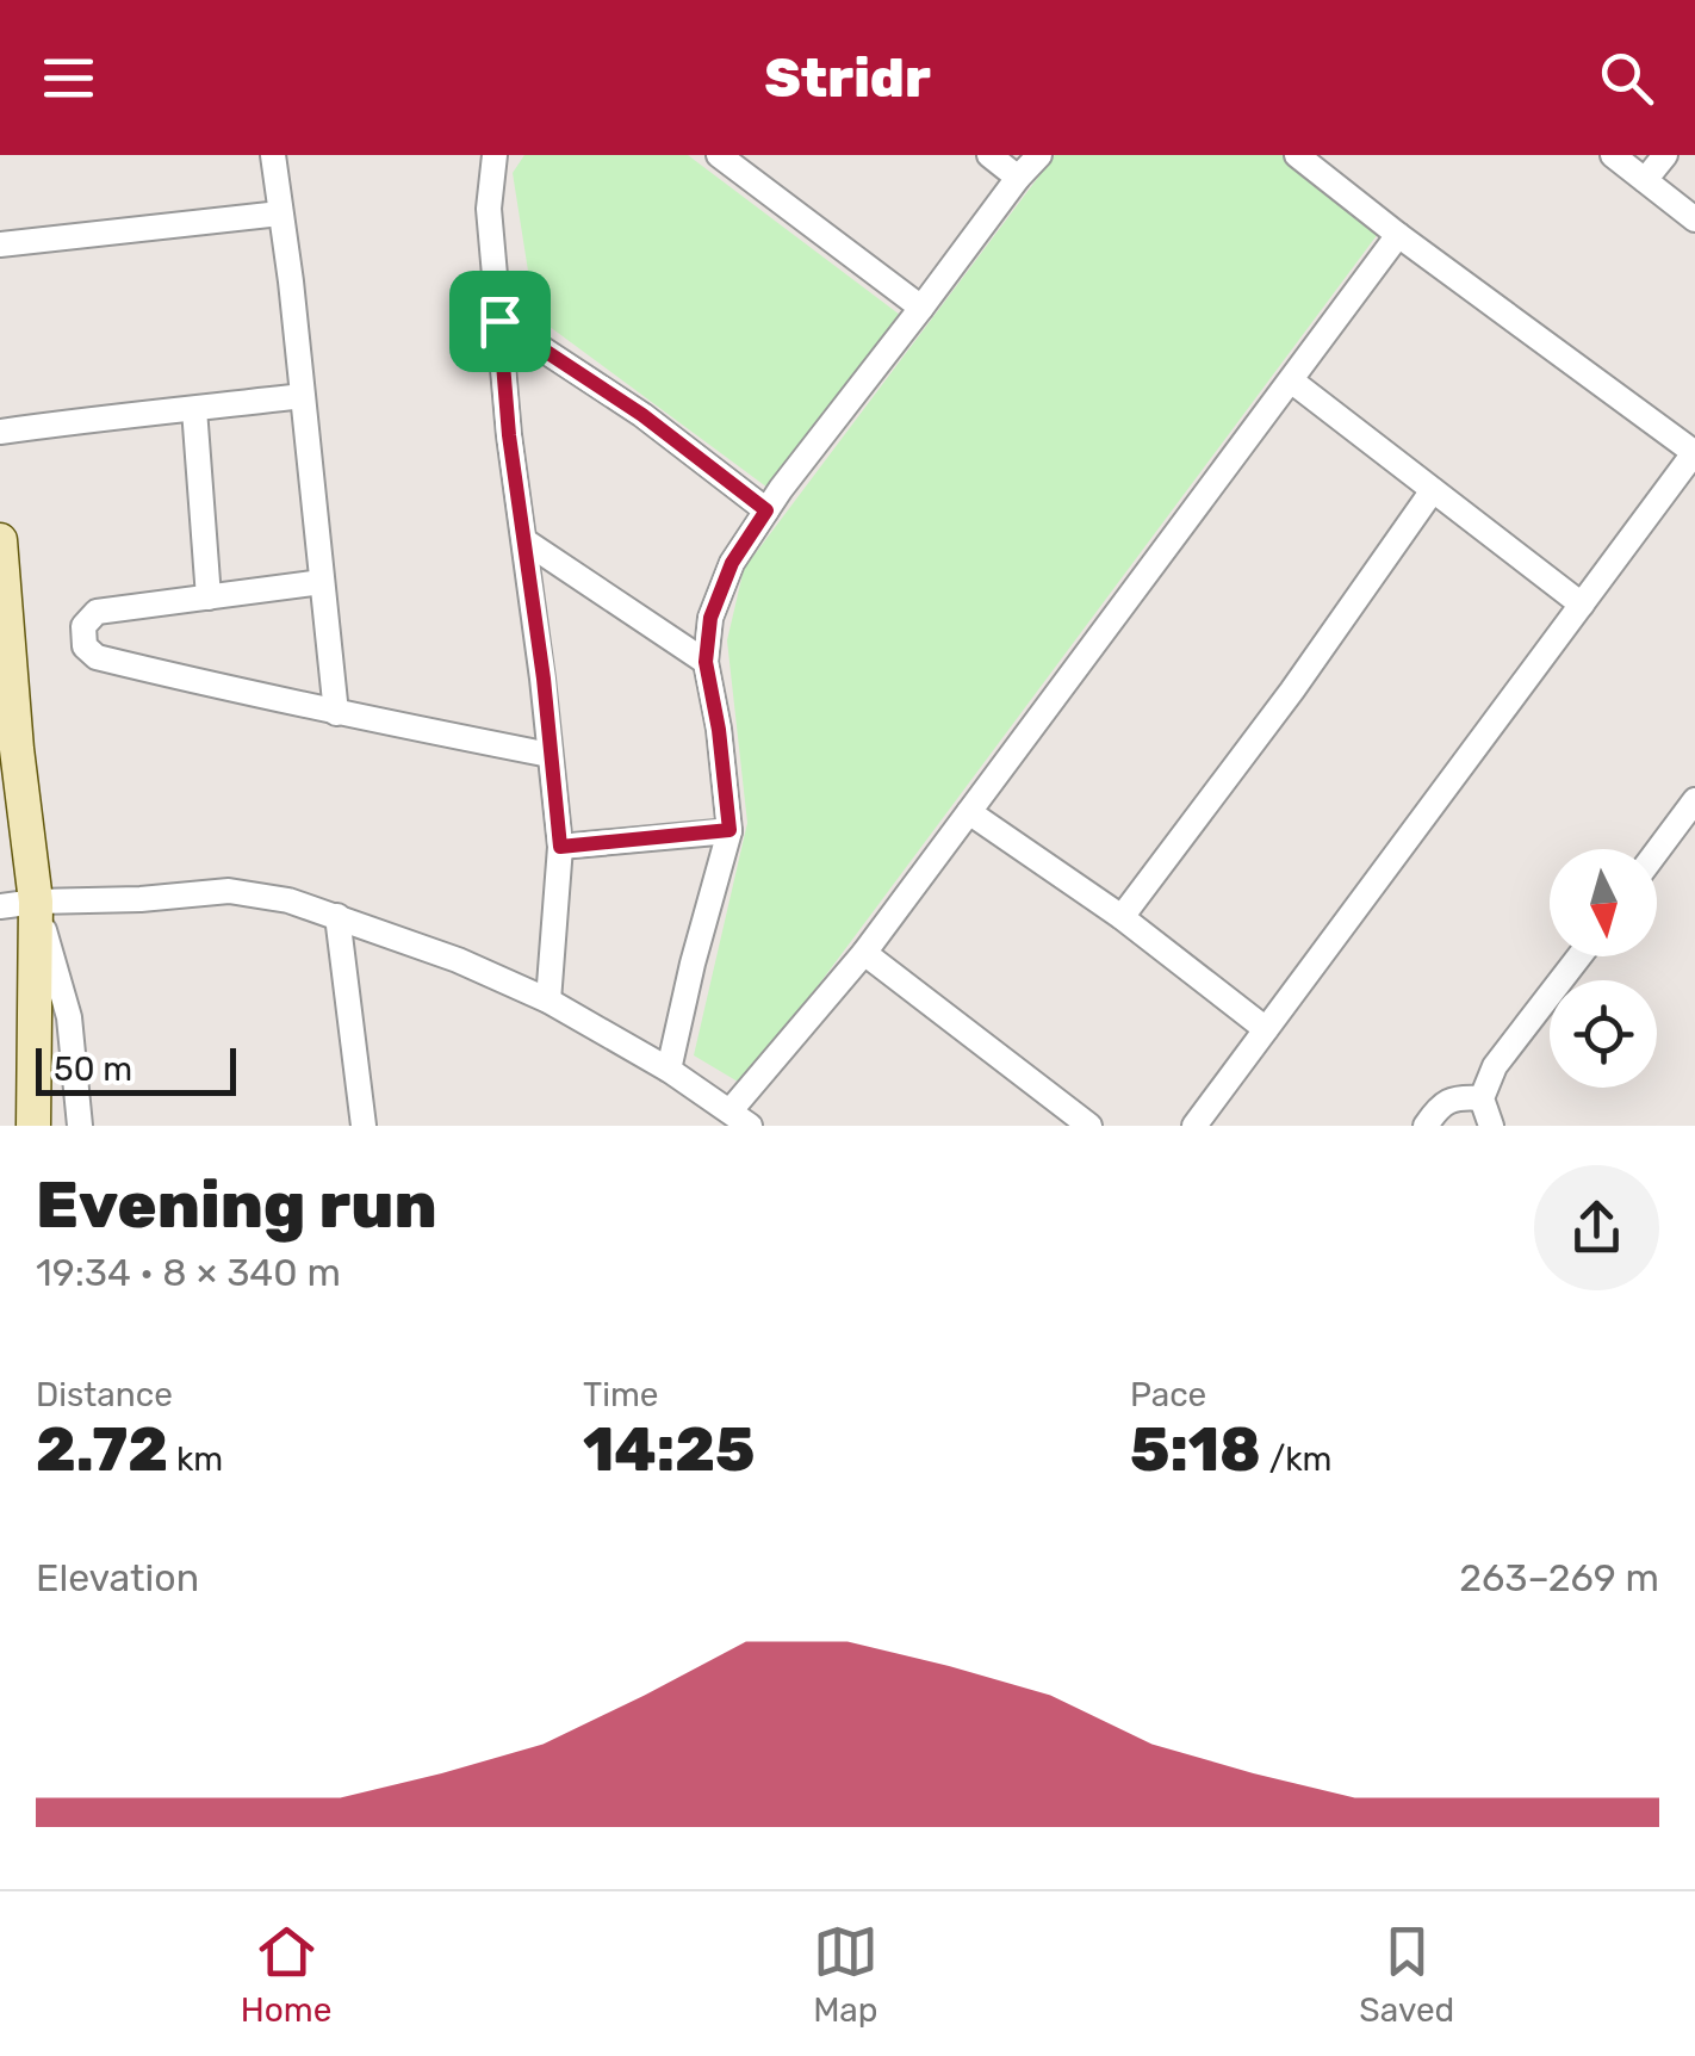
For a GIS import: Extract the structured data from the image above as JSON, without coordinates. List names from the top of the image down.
{
  "scale_bar": "50 m",
  "north": "bottom",
  "page": {
    "header": "Stridr",
    "scale": "50 m",
    "heading": ["Evening run", "19:34 · 8 × 340 m"],
    "stats": [
      ["Distance", "2.72 km"],
      ["Time", "14:25"],
      ["Pace", "5:18 /km"]
    ],
    "chart": ["Elevation", "263–269 m"],
    "tabs": ["Home", "Map", "Saved"]
  }
}
